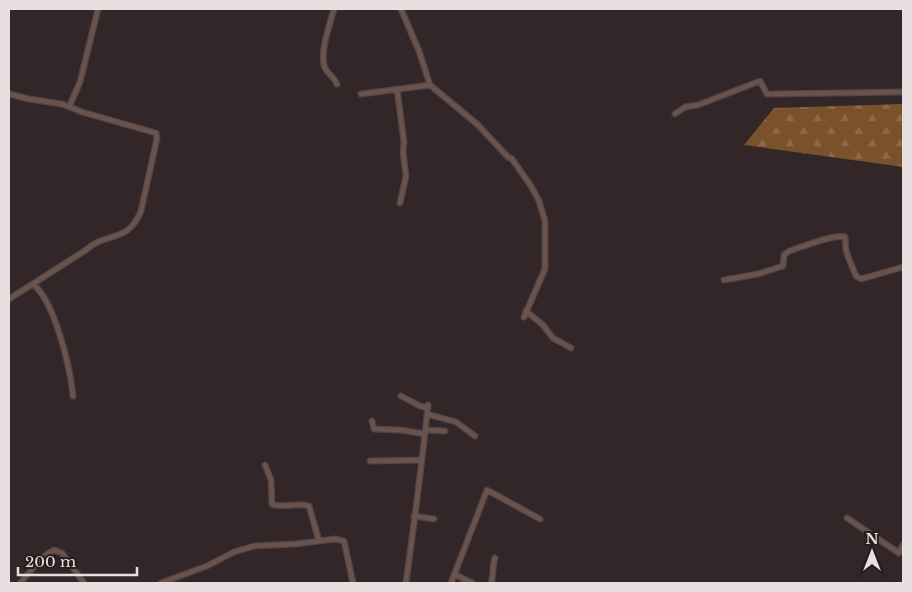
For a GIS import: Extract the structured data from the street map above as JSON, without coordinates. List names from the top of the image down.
{
  "scale_bar": "200 m",
  "north": "top"
}
